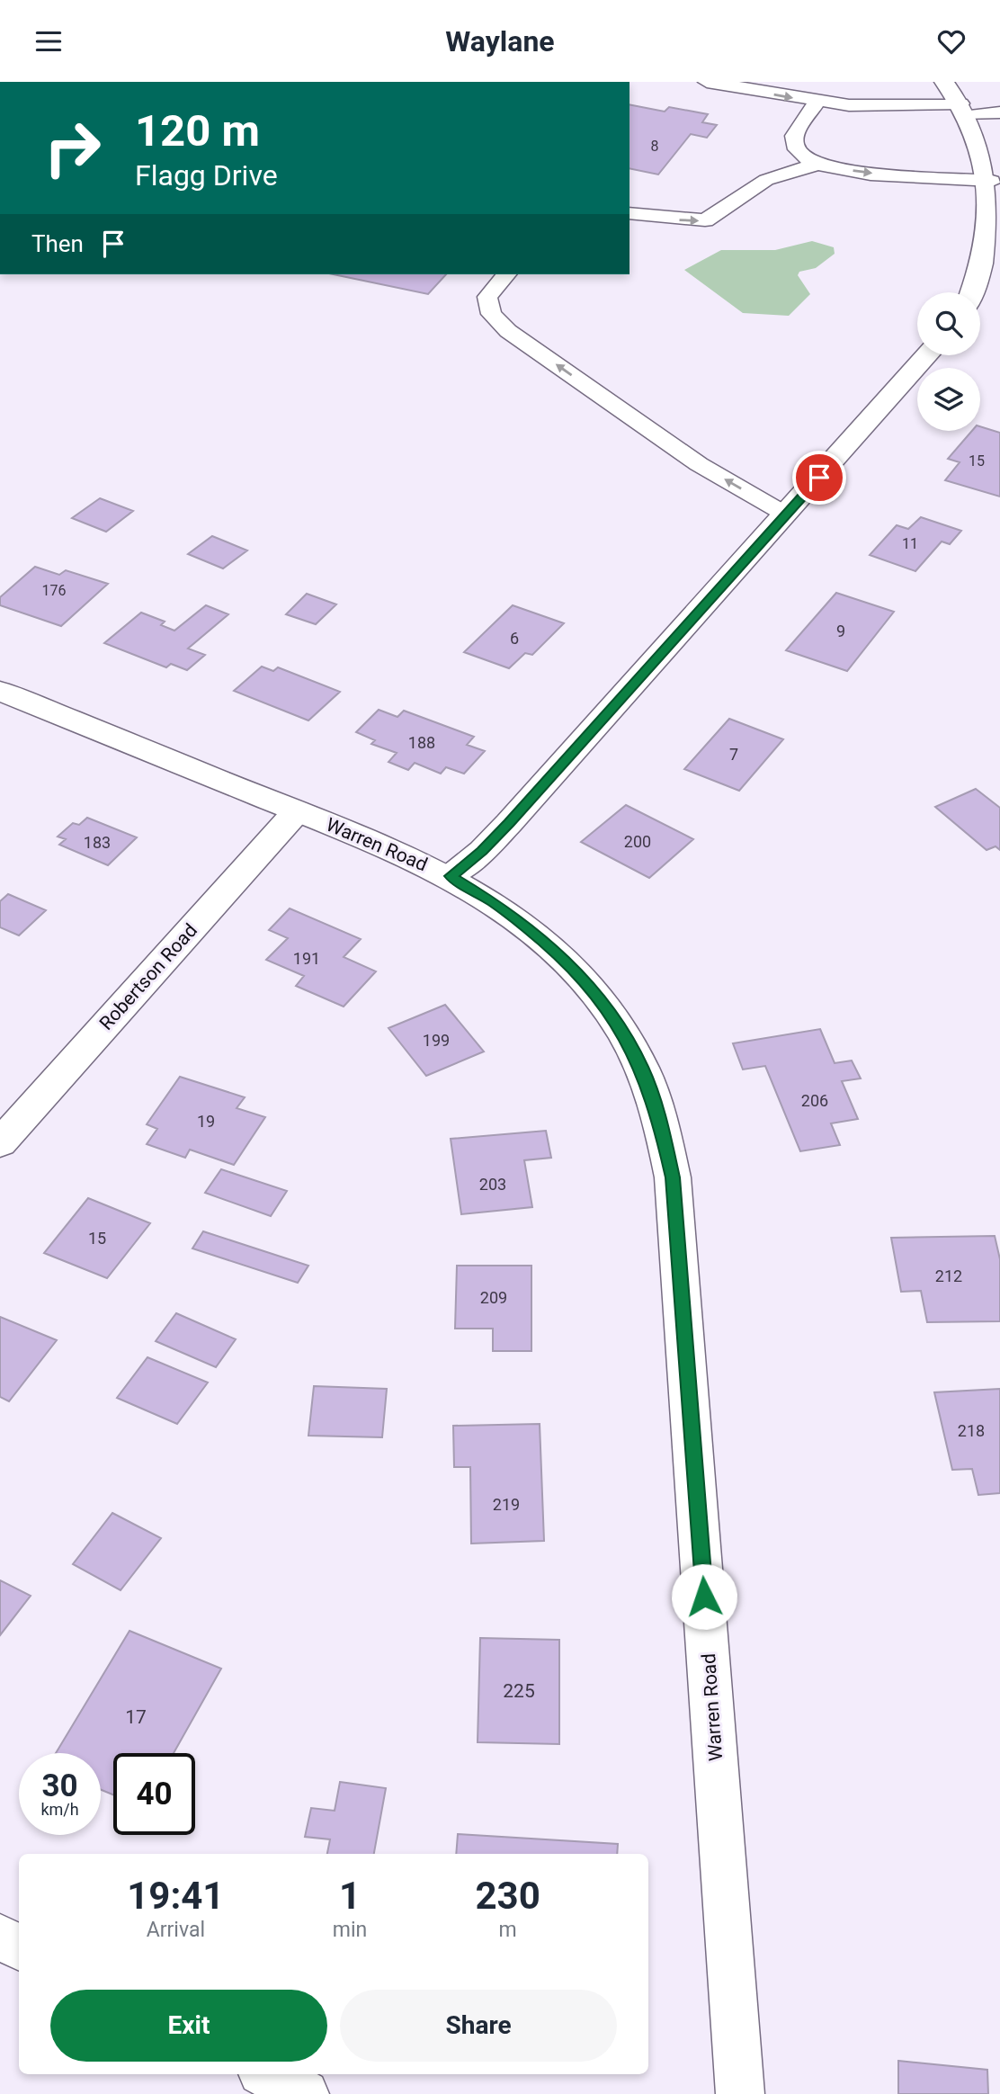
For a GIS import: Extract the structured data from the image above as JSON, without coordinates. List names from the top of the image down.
{
  "streets": {
    "street": ["Warren Road", "Robertson Road"]
  },
  "crossings": [
    ["Warren Road", "Robertson Road"]
  ],
  "house_numbers": [
    "8",
    "15",
    "11",
    "176",
    "9",
    "6",
    "188",
    "7",
    "200",
    "183",
    "191",
    "199",
    "206",
    "19",
    "203",
    "15",
    "212",
    "209",
    "218",
    "219",
    "225",
    "17"
  ],
  "page": {
    "header": "Waylane",
    "turn": ["120 m", "Flagg Drive"],
    "then": "Then",
    "speed": "30 km/h",
    "limit": "40",
    "eta": [
      "19:41",
      "Arrival",
      "1",
      "min",
      "230",
      "m"
    ],
    "buttons": ["Exit", "Share"]
  }
}
